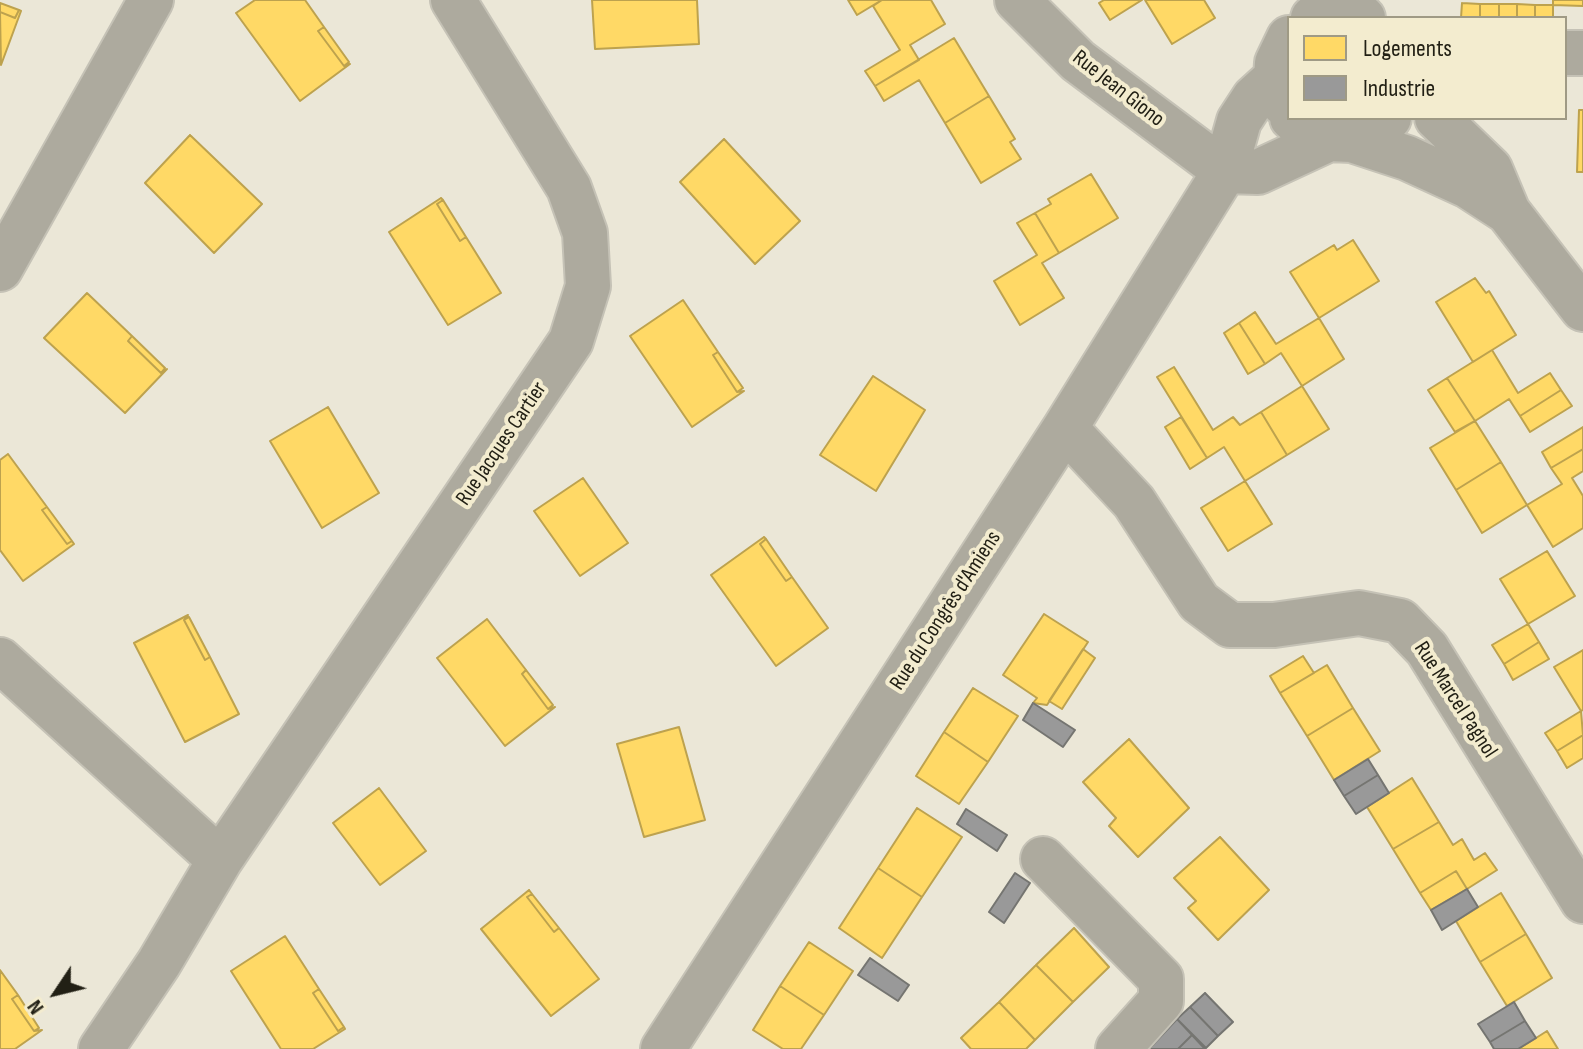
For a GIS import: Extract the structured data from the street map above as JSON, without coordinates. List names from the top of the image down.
{
  "streets": {
    "street": [
      "Rue Jean Giono",
      "Rue Jacques Cartier",
      "Rue du Congrès d'Amiens",
      "Rue Marcel Pagnol"
    ]
  },
  "crossings": [
    ["Rue Jean Giono", "Rue du Congrès d'Amiens"],
    ["Rue du Congrès d'Amiens", "Rue Marcel Pagnol"]
  ],
  "legend": ["Logements", "Industrie"],
  "north": "bottom left"
}
